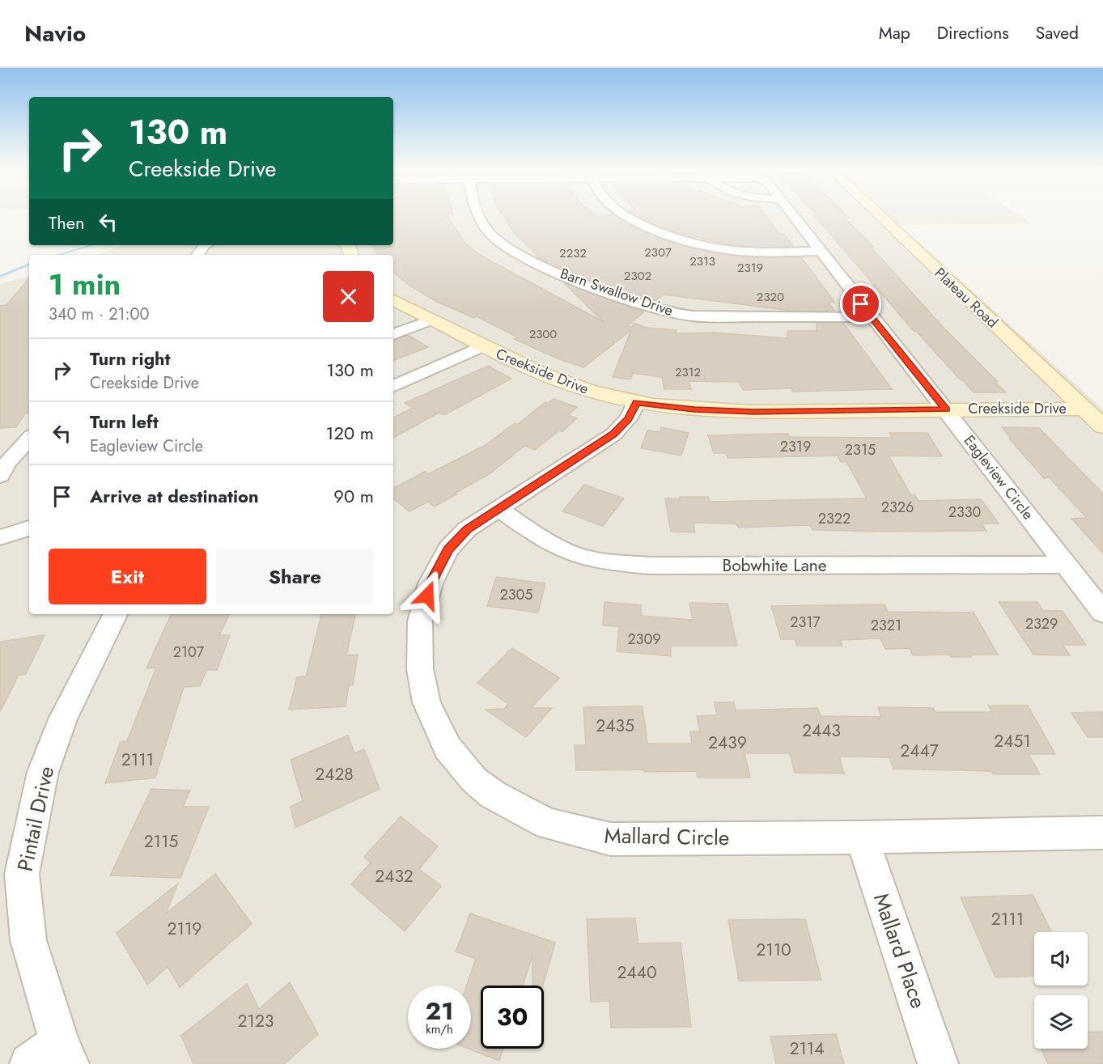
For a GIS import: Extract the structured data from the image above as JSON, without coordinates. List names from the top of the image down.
{
  "streets": {
    "street": [
      "Barn Swallow Drive",
      "Plateau Road",
      "Creekside Drive",
      "Eagleview Circle",
      "Bobwhite Lane",
      "Pintail Drive",
      "Mallard Circle",
      "Mallard Place"
    ]
  },
  "crossings": [
    ["Barn Swallow Drive", "Eagleview Circle"],
    ["Plateau Road", "Creekside Drive"],
    ["Creekside Drive", "Eagleview Circle"],
    ["Creekside Drive", "Mallard Circle"],
    ["Eagleview Circle", "Bobwhite Lane"],
    ["Bobwhite Lane", "Mallard Circle"],
    ["Mallard Circle", "Mallard Place"]
  ],
  "house_numbers": [
    "2307",
    "2232",
    "2313",
    "2319",
    "2302",
    "2320",
    "2300",
    "2312",
    "2319",
    "2315",
    "2326",
    "2330",
    "2322",
    "2305",
    "2317",
    "2329",
    "2321",
    "2309",
    "2107",
    "2435",
    "2443",
    "2451",
    "2439",
    "2447",
    "2111",
    "2428",
    "2115",
    "2432",
    "2111",
    "2119",
    "2110",
    "2440",
    "2123",
    "2114"
  ],
  "page": {
    "header": "Navio",
    "nav": ["Map", "Directions", "Saved"],
    "turn": ["130 m", "Creekside Drive"],
    "then": "Then",
    "heading": ["1 min", "340 m · 21:00"],
    "list": [
      {
        "name": "Turn right",
        "note": "Creekside Drive",
        "value": "130 m"
      },
      {
        "name": "Turn left",
        "note": "Eagleview Circle",
        "value": "120 m"
      },
      {
        "name": "Arrive at destination",
        "value": "90 m"
      }
    ],
    "buttons": ["Exit", "Share"],
    "speed": "21 km/h",
    "limit": "30"
  }
}
